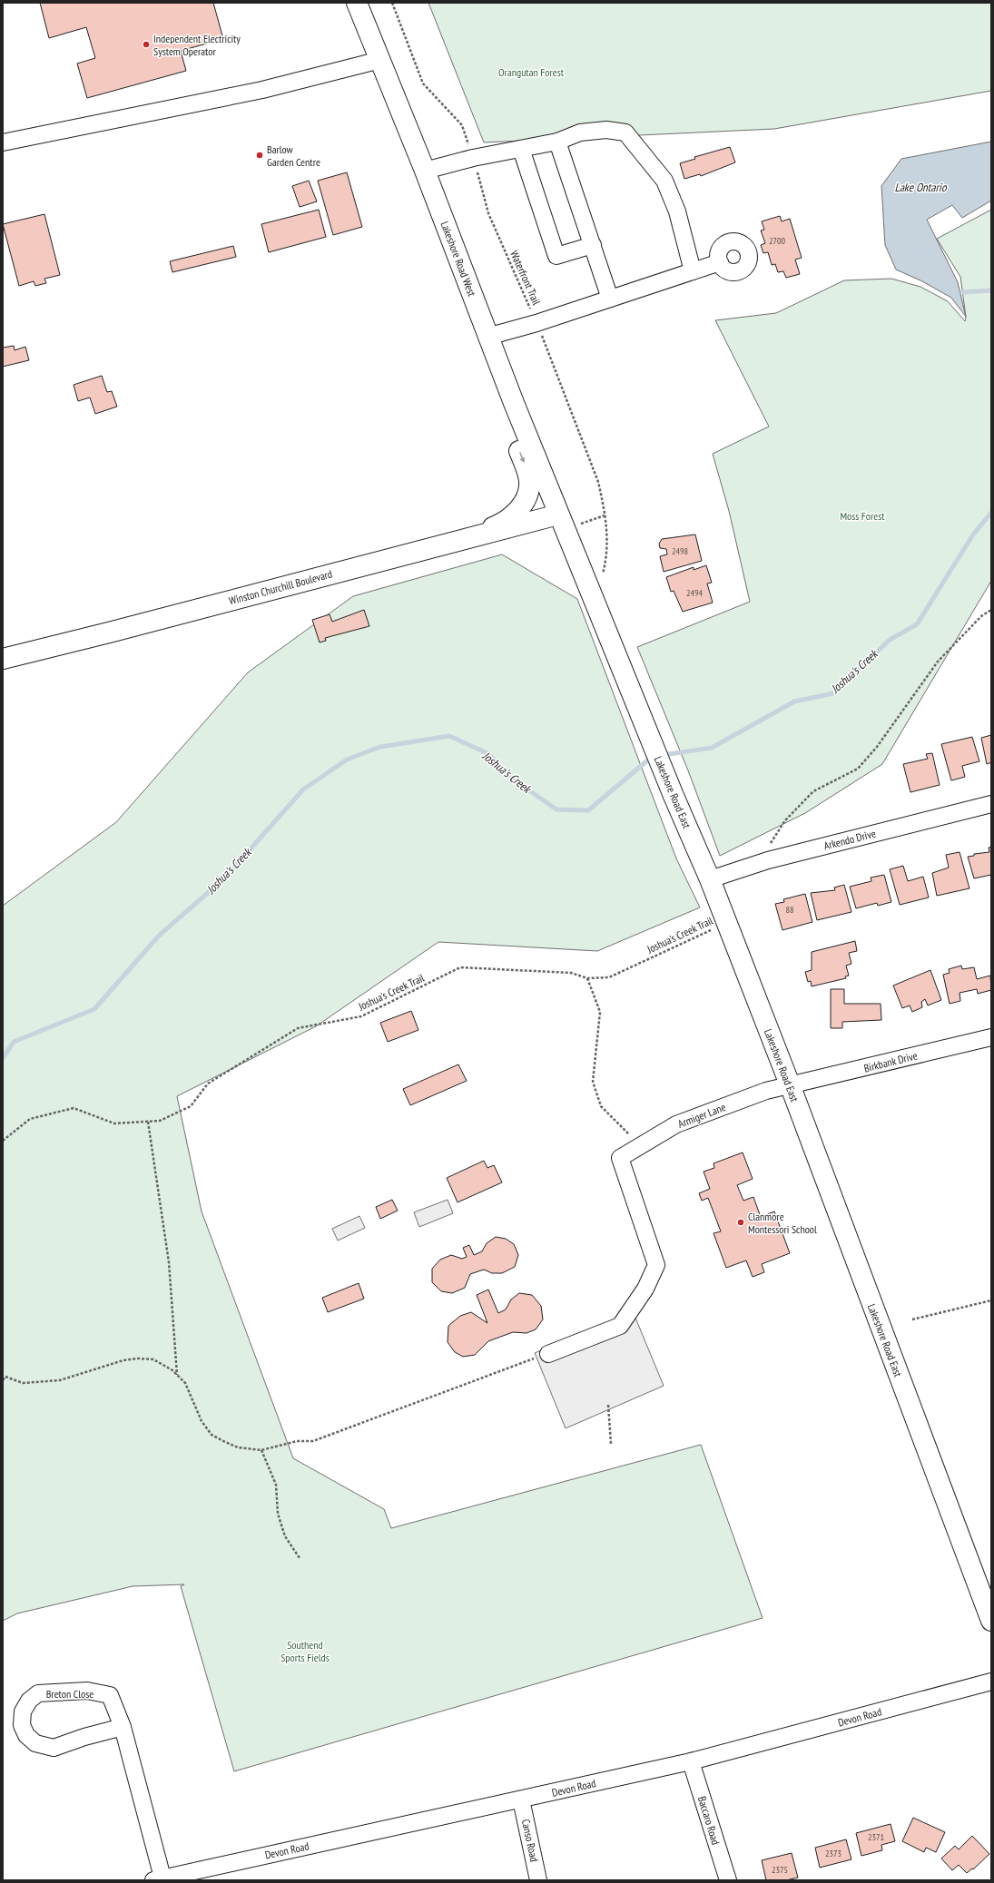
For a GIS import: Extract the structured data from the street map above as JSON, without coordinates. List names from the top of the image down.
{
  "streets": {
    "main road": ["Lakeshore Road West", "Winston Churchill Boulevard", "Lakeshore Road East"],
    "street": [
      "Arkendo Drive",
      "Birkbank Drive",
      "Armiger Lane",
      "Breton Close",
      "Devon Road",
      "Baccaro Road",
      "Canso Road"
    ],
    "path": ["Waterfront Trail", "Joshua's Creek Trail"]
  },
  "crossings": [
    ["Lakeshore Road West", "Winston Churchill Boulevard"],
    ["Lakeshore Road West", "Lakeshore Road East"],
    ["Winston Churchill Boulevard", "Lakeshore Road East"],
    ["Lakeshore Road East", "Arkendo Drive"],
    ["Lakeshore Road East", "Joshua's Creek Trail"],
    ["Lakeshore Road East", "Birkbank Drive"],
    ["Lakeshore Road East", "Armiger Lane"],
    ["Birkbank Drive", "Armiger Lane"],
    ["Breton Close", "Devon Road"],
    ["Devon Road", "Baccaro Road"],
    ["Devon Road", "Canso Road"]
  ],
  "water": ["Lake Ontario", "Joshua's Creek"],
  "parks": ["Orangutan Forest", "Moss Forest", "Southend Sports Fields"],
  "places": ["Independent Electricity System Operator", "Barlow Garden Centre", "Clanmore Montessori School"],
  "house_numbers": [
    "2700",
    "2498",
    "2494",
    "88",
    "2371",
    "2373",
    "2375"
  ]
}
